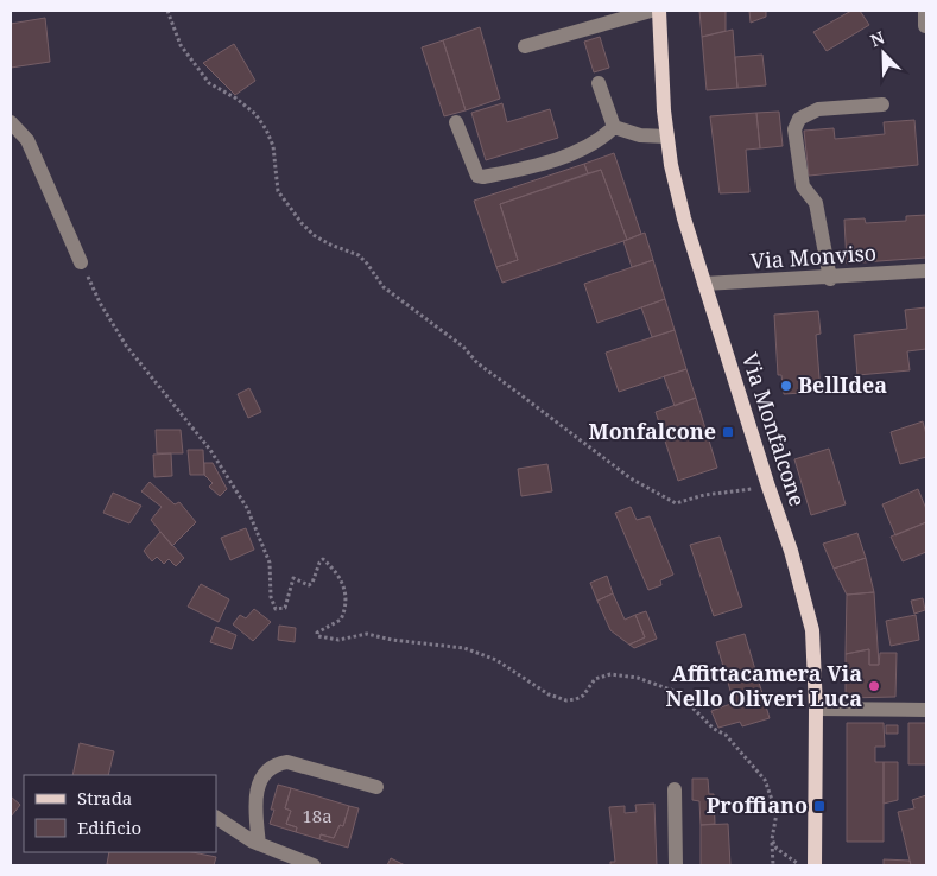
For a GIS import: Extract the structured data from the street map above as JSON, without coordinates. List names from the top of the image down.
{
  "streets": {
    "main road": ["Via Monfalcone"],
    "street": ["Via Monviso"]
  },
  "crossings": [
    ["Via Monviso", "Via Monfalcone"]
  ],
  "places": {
    "other": ["BellIdea", "Affittacamera Via Nello Oliveri Luca"],
    "transit": ["Monfalcone", "Proffiano"]
  },
  "house_numbers": ["18a"],
  "legend": ["Strada", "Edificio"],
  "north": "top left"
}
